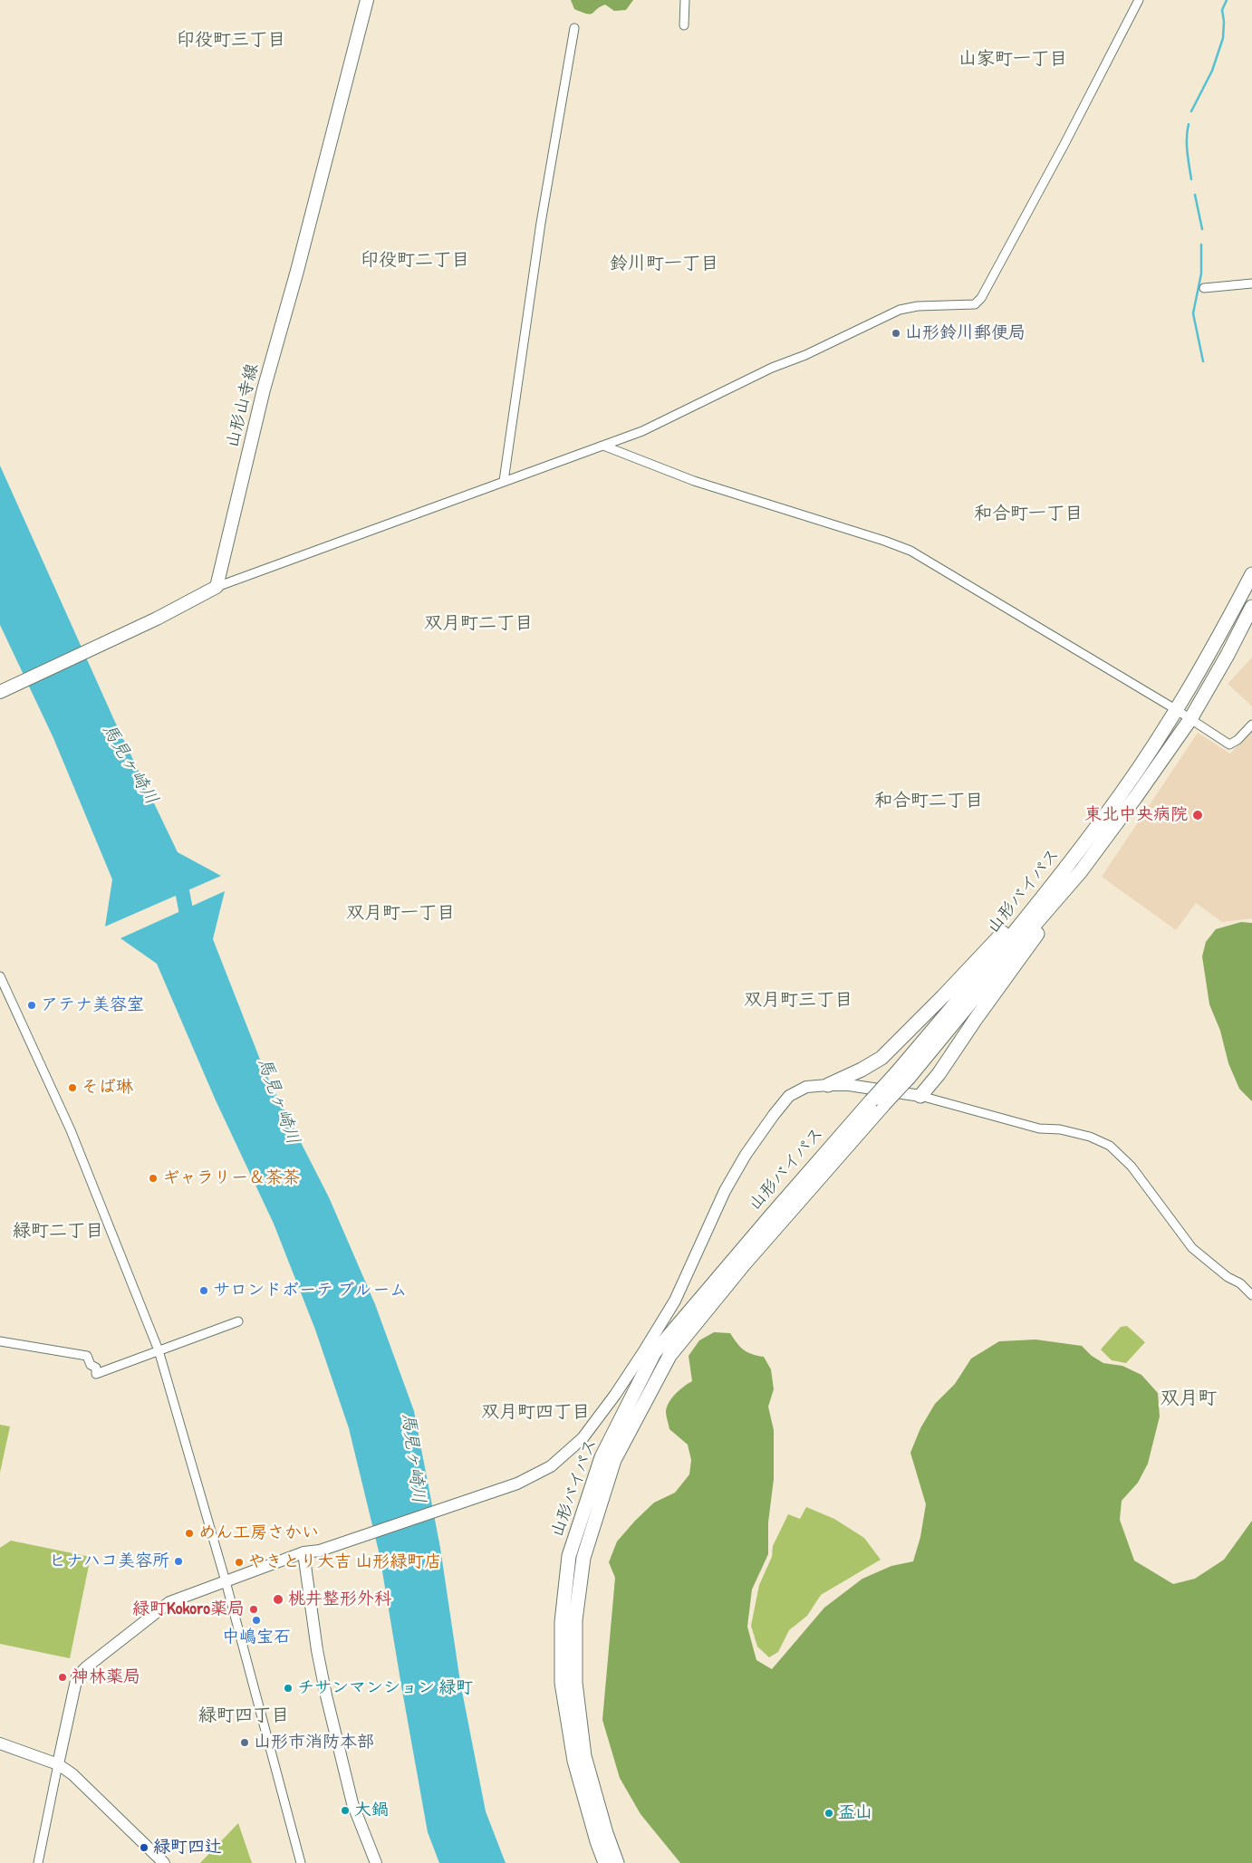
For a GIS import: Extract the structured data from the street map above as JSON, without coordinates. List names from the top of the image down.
{
  "streets": {
    "highway": ["山形バイパス"],
    "main road": ["山形山寺線"]
  },
  "districts": [
    "印役町三丁目",
    "山家町一丁目",
    "印役町二丁目",
    "鈴川町一丁目",
    "和合町一丁目",
    "双月町二丁目",
    "和合町二丁目",
    "双月町一丁目",
    "双月町三丁目",
    "緑町二丁目",
    "双月町",
    "双月町四丁目",
    "緑町四丁目"
  ],
  "water": ["馬見ヶ崎川"],
  "places": [
    "山形鈴川郵便局",
    "東北中央病院",
    "アテナ美容室",
    "そば琳",
    "ギャラリー＆茶茶",
    "サロンドボーテ ブルーム",
    "めん工房さかい",
    "ヒナハコ美容所",
    "やきとり大吉 山形緑町店",
    "桃井整形外科",
    "緑町Kokoro薬局",
    "中嶋宝石",
    "神林薬局",
    "チサンマンション 緑町",
    "山形市消防本部",
    "大鍋",
    "盃山",
    "緑町四辻"
  ]
}
